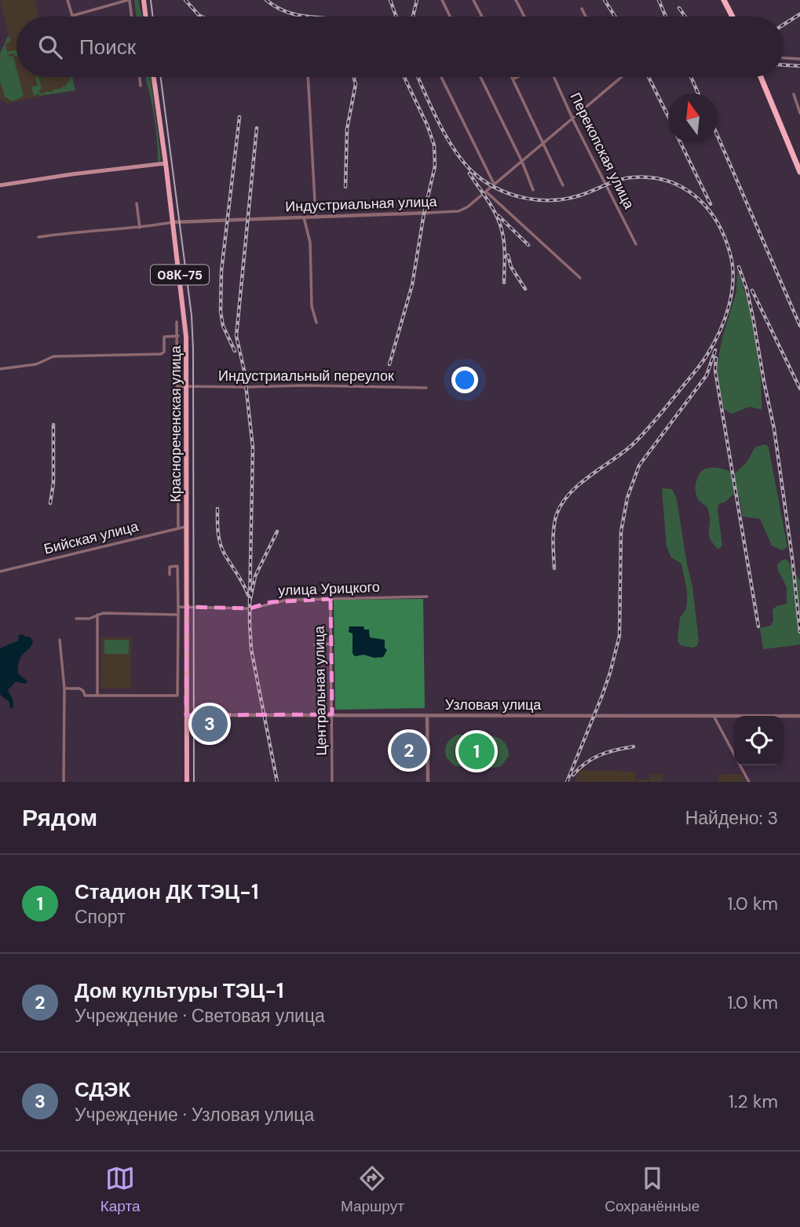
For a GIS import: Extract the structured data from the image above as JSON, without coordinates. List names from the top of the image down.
{
  "streets": {
    "main road": ["08К-75", "Краснореченская улица"],
    "street": [
      "Перекопская улица",
      "Индустриальная улица",
      "Индустриальный переулок",
      "Бийская улица",
      "улица Урицкого",
      "Центральная улица",
      "Узловая улица"
    ]
  },
  "crossings": [
    ["Перекопская улица", "Индустриальная улица"],
    ["Индустриальная улица", "Краснореченская улица"],
    ["Индустриальный переулок", "Краснореченская улица"],
    ["Краснореченская улица", "Бийская улица"],
    ["Краснореченская улица", "улица Урицкого"],
    ["Краснореченская улица", "Узловая улица"],
    ["улица Урицкого", "Центральная улица"],
    ["Центральная улица", "Узловая улица"]
  ],
  "north": "top",
  "page": {
    "search": "Поиск",
    "pins": ["3", "2", "1"],
    "heading": ["Рядом", "Найдено: 3"],
    "list": [
      {
        "mark": "1",
        "name": "Стадион ДК ТЭЦ-1",
        "note": "Спорт",
        "value": "1.0 km"
      },
      {
        "mark": "2",
        "name": "Дом культуры ТЭЦ-1",
        "note": "Учреждение · Световая улица",
        "value": "1.0 km"
      },
      {
        "mark": "3",
        "name": "СДЭК",
        "note": "Учреждение · Узловая улица",
        "value": "1.2 km"
      }
    ],
    "nav": ["Карта", "Маршрут", "Сохранённые"]
  }
}
